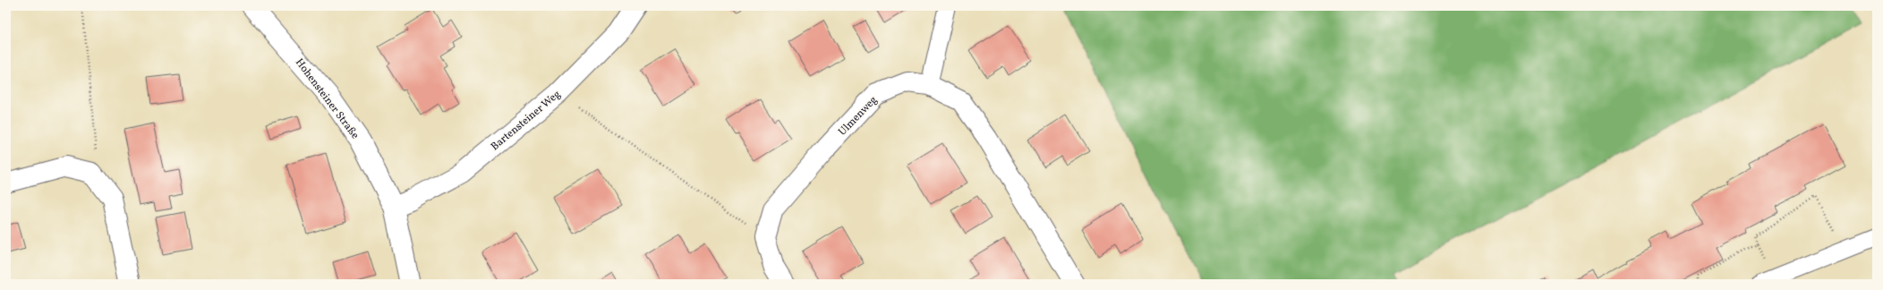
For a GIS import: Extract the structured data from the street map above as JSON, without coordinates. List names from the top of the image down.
{
  "streets": {
    "street": ["Hohensteiner Straße", "Ulmenweg", "Bartensteiner Weg"]
  },
  "crossings": [
    ["Hohensteiner Straße", "Bartensteiner Weg"]
  ]
}
